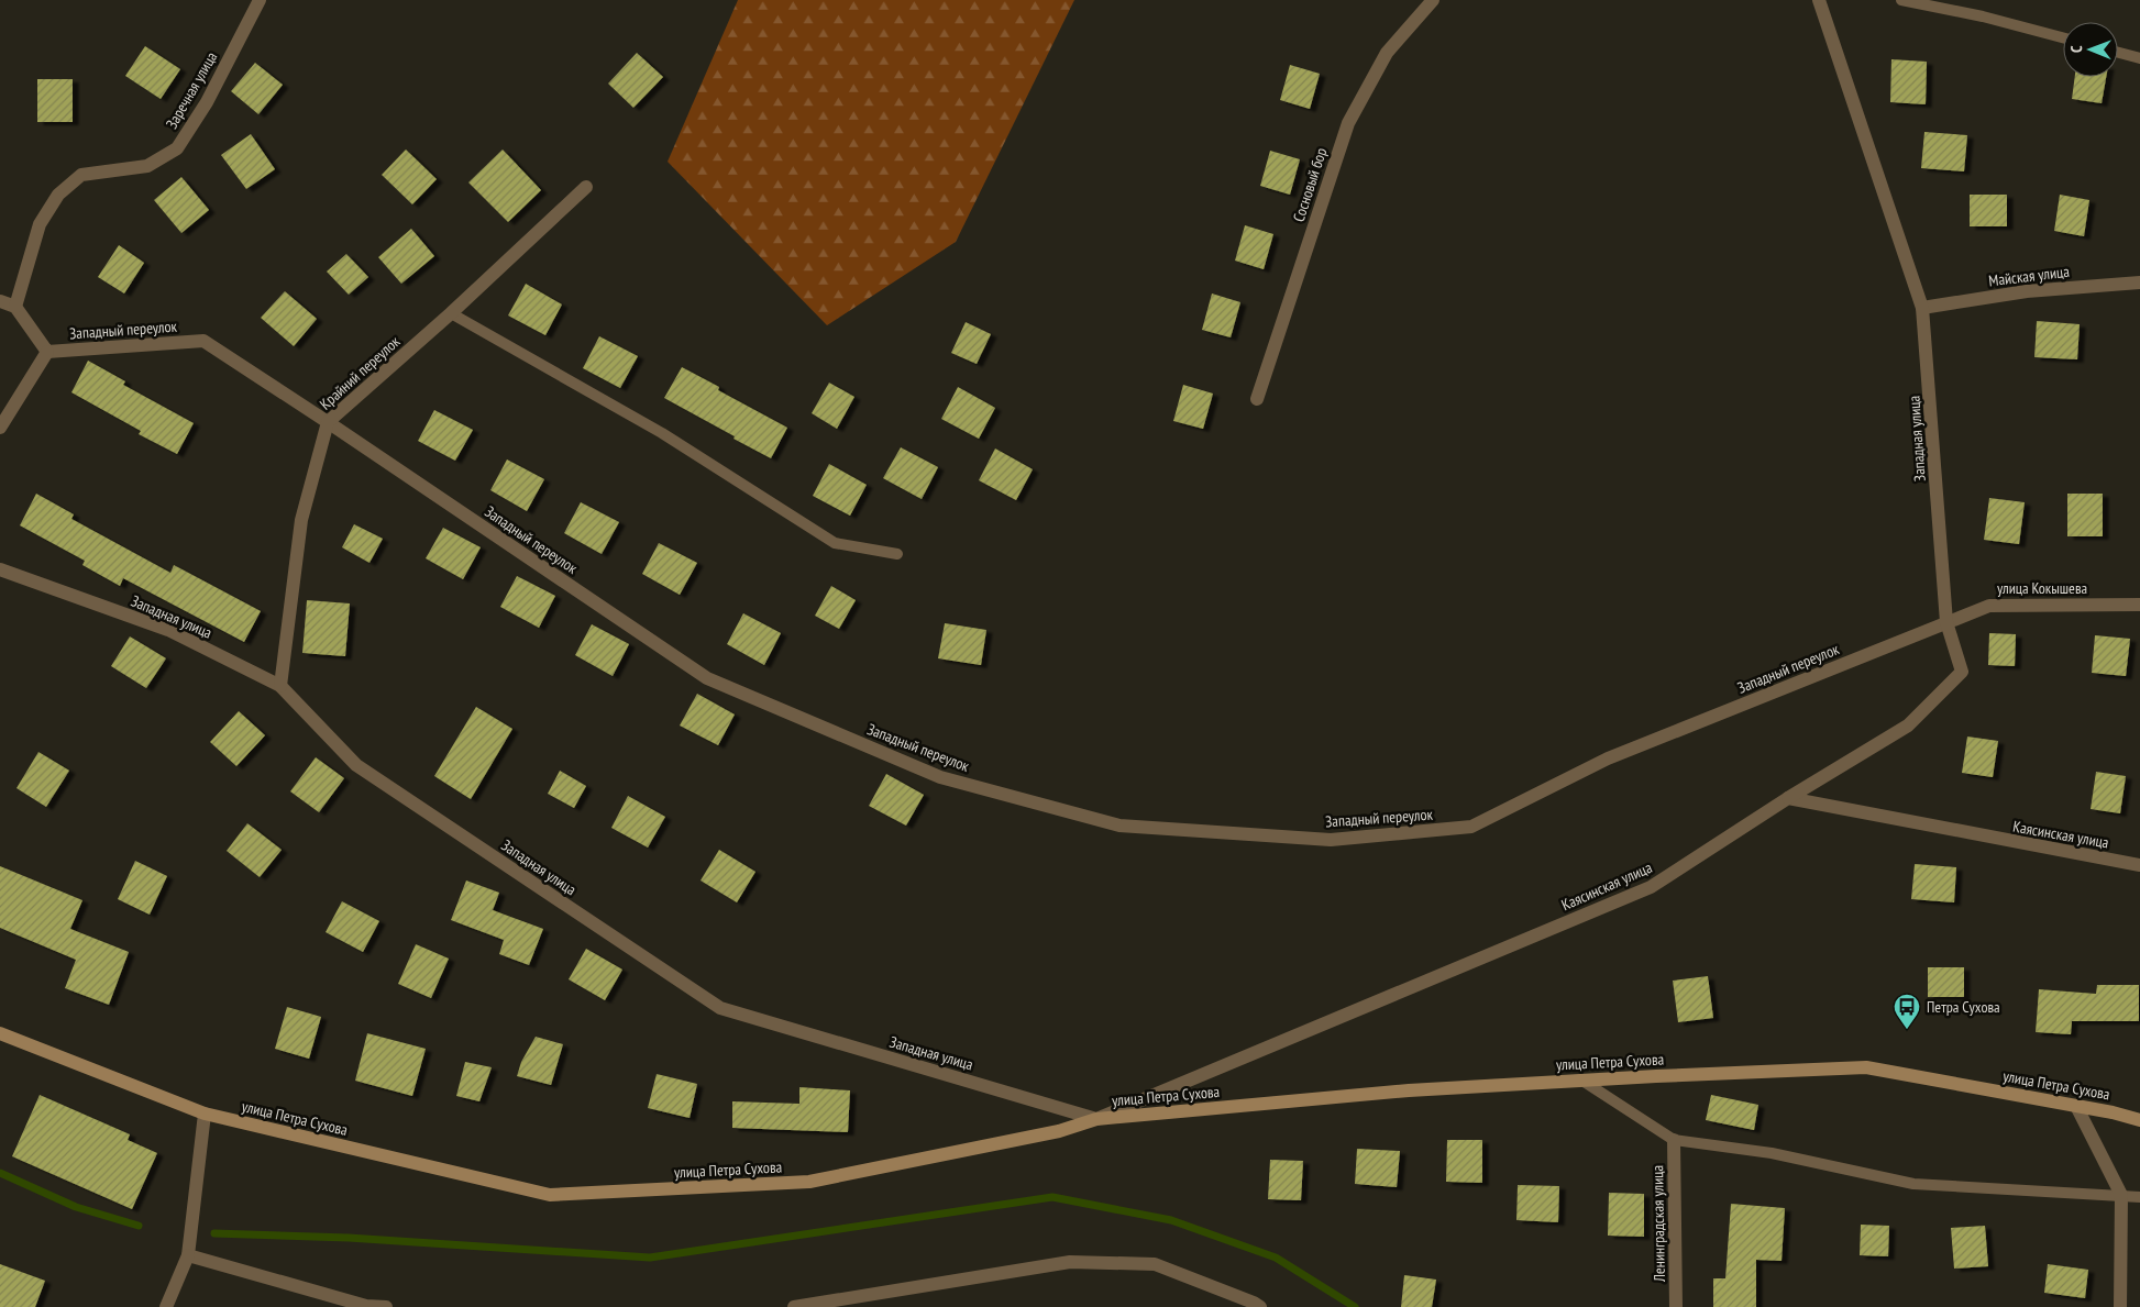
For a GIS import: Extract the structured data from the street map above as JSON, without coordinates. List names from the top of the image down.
{
  "streets": {
    "street": [
      "Заречная улица",
      "Сосновый бор",
      "Майская улица",
      "Западный переулок",
      "Крайний переулок",
      "Западная улица",
      "улица Кокышева",
      "Каясинская улица",
      "улица Петра Сухова",
      "Ленинградская улица"
    ]
  },
  "crossings": [
    ["Майская улица", "Западная улица"],
    ["Западный переулок", "Крайний переулок"],
    ["Западный переулок", "Западная улица"],
    ["Западный переулок", "улица Кокышева"],
    ["Крайний переулок", "Западная улица"],
    ["Западная улица", "улица Кокышева"],
    ["Западная улица", "Каясинская улица"],
    ["Западная улица", "улица Петра Сухова"],
    ["Каясинская улица", "улица Петра Сухова"]
  ],
  "places": {
    "bus stop": ["Петра Сухова"]
  },
  "north": "left"
}
